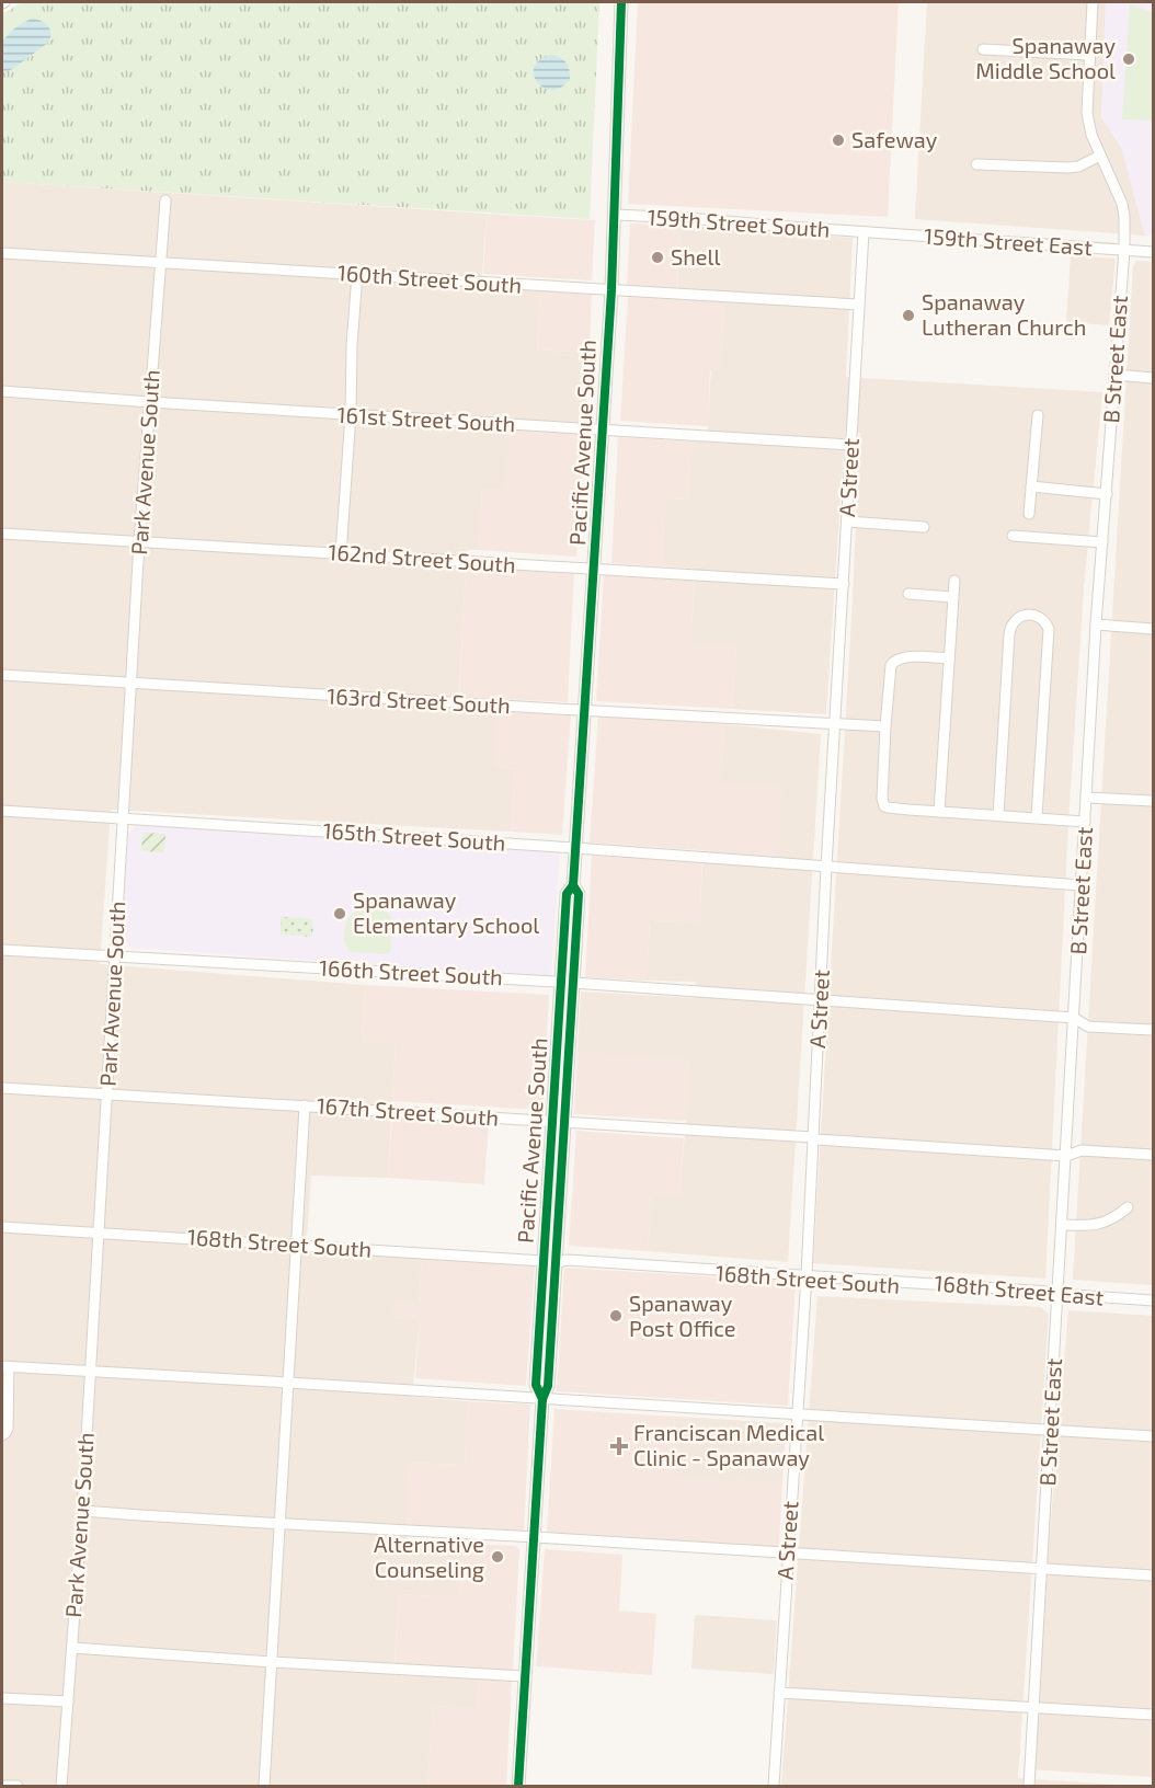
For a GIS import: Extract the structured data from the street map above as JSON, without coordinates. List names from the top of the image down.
{
  "streets": {
    "main road": ["Pacific Avenue South"],
    "street": [
      "159th Street South",
      "159th Street East",
      "160th Street South",
      "B Street East",
      "161st Street South",
      "Park Avenue South",
      "A Street",
      "162nd Street South",
      "163rd Street South",
      "165th Street South",
      "166th Street South",
      "167th Street South",
      "168th Street South",
      "168th Street East"
    ]
  },
  "crossings": [
    ["159th Street South", "159th Street East"],
    ["159th Street South", "Pacific Avenue South"],
    ["159th Street South", "A Street"],
    ["159th Street East", "B Street East"],
    ["159th Street East", "A Street"],
    ["160th Street South", "Pacific Avenue South"],
    ["160th Street South", "Park Avenue South"],
    ["160th Street South", "A Street"],
    ["B Street East", "165th Street South"],
    ["B Street East", "166th Street South"],
    ["B Street East", "167th Street South"],
    ["B Street East", "168th Street East"],
    ["161st Street South", "Pacific Avenue South"],
    ["161st Street South", "Park Avenue South"],
    ["161st Street South", "A Street"],
    ["Pacific Avenue South", "162nd Street South"],
    ["Pacific Avenue South", "163rd Street South"],
    ["Pacific Avenue South", "165th Street South"],
    ["Pacific Avenue South", "166th Street South"],
    ["Pacific Avenue South", "167th Street South"],
    ["Pacific Avenue South", "168th Street South"],
    ["Park Avenue South", "162nd Street South"],
    ["Park Avenue South", "163rd Street South"],
    ["Park Avenue South", "165th Street South"],
    ["Park Avenue South", "166th Street South"],
    ["Park Avenue South", "167th Street South"],
    ["Park Avenue South", "168th Street South"],
    ["A Street", "162nd Street South"],
    ["A Street", "163rd Street South"],
    ["A Street", "165th Street South"],
    ["A Street", "166th Street South"],
    ["A Street", "167th Street South"],
    ["A Street", "168th Street South"],
    ["A Street", "168th Street East"],
    ["168th Street South", "168th Street East"]
  ],
  "places": {
    "other": [
      "Spanaway Middle School",
      "Safeway",
      "Shell",
      "Spanaway Lutheran Church",
      "Spanaway Elementary School",
      "Spanaway Post Office",
      "Alternative Counseling"
    ],
    "health": ["Franciscan Medical Clinic - Spanaway"]
  }
}
